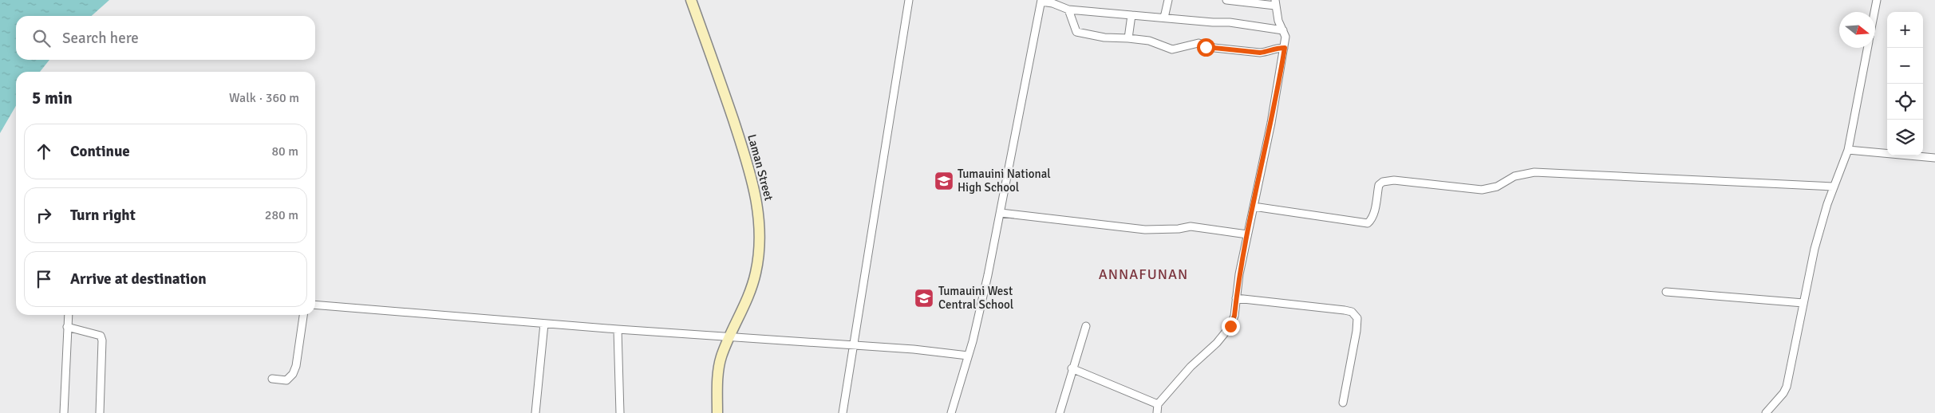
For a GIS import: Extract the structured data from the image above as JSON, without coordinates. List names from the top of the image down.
{
  "streets": {
    "main road": ["Laman Street"]
  },
  "districts": ["ANNAFUNAN"],
  "places": {
    "school or university": ["Tumauini National High School", "Tumauini West Central School"]
  },
  "north": "right",
  "page": {
    "map_buttons": ["+", "−"],
    "search": "Search here",
    "heading": ["5 min", "Walk · 360 m"],
    "list": [
      ["Continue", "80 m"],
      ["Turn right", "280 m"],
      "Arrive at destination"
    ]
  }
}
